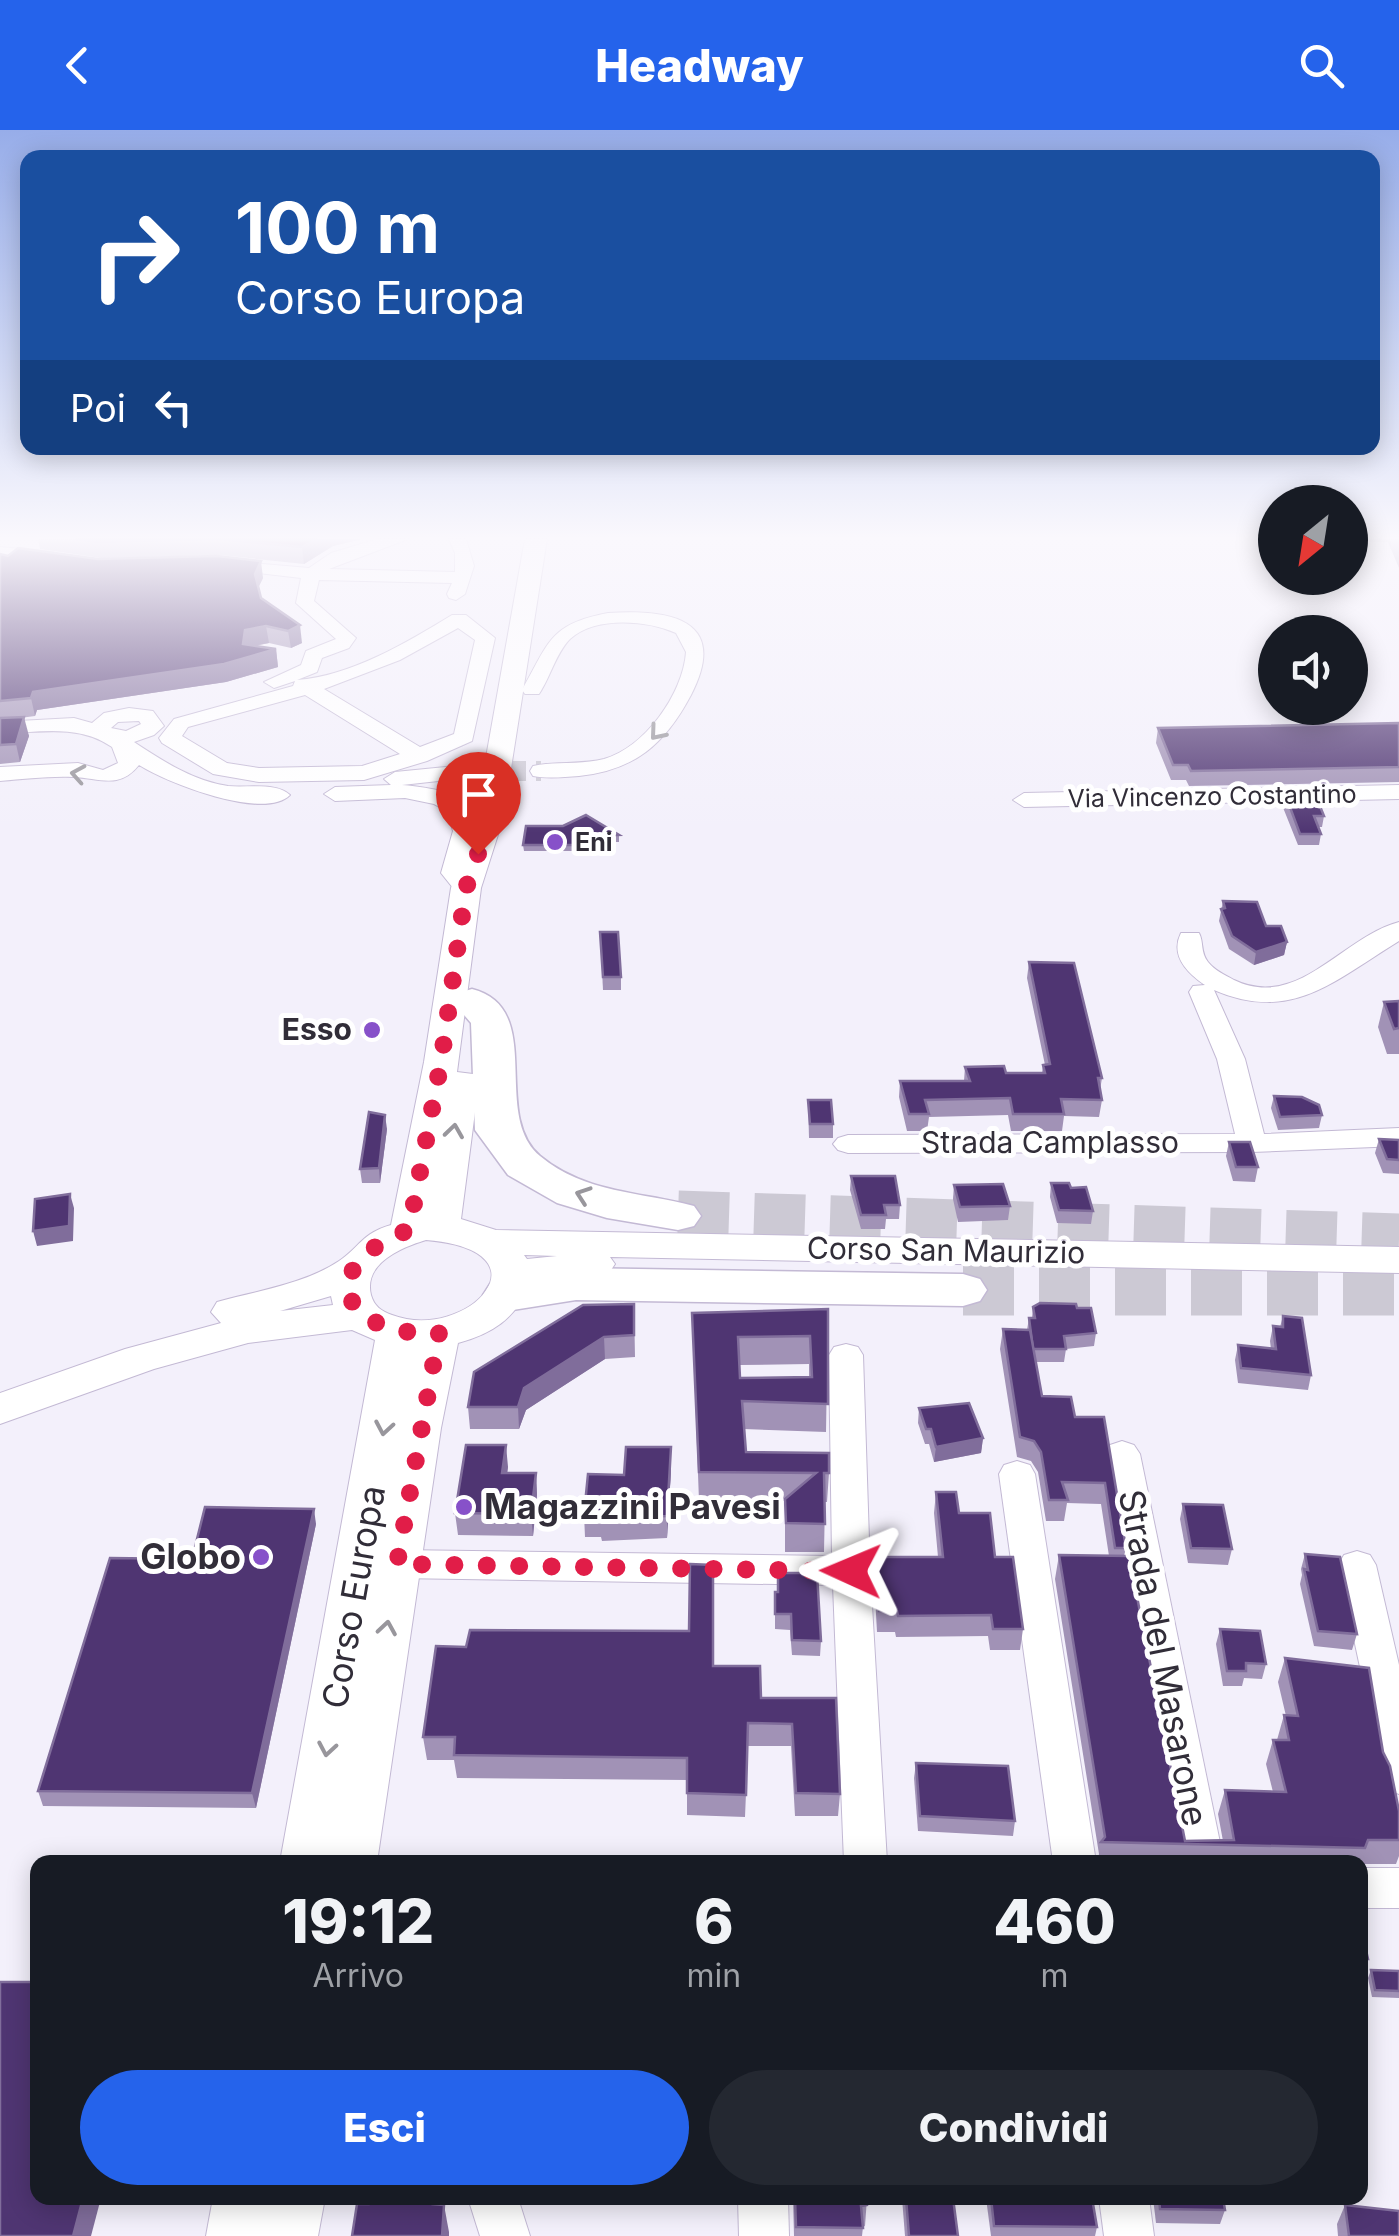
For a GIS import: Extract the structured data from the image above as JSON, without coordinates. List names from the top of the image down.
{
  "streets": {
    "main road": ["Corso San Maurizio", "Corso Europa"],
    "street": ["Via Vincenzo Costantino", "Strada Camplasso", "Strada del Masarone"]
  },
  "crossings": [
    ["Corso San Maurizio", "Corso Europa"]
  ],
  "places": [
    "Eni",
    "Esso",
    "Magazzini Pavesi",
    "Globo"
  ],
  "north": "bottom left",
  "page": {
    "header": "Headway",
    "turn": ["100 m", "Corso Europa"],
    "then": "Poi",
    "eta": [
      "19:12",
      "Arrivo",
      "6",
      "min",
      "460",
      "m"
    ],
    "buttons": ["Esci", "Condividi"]
  }
}
